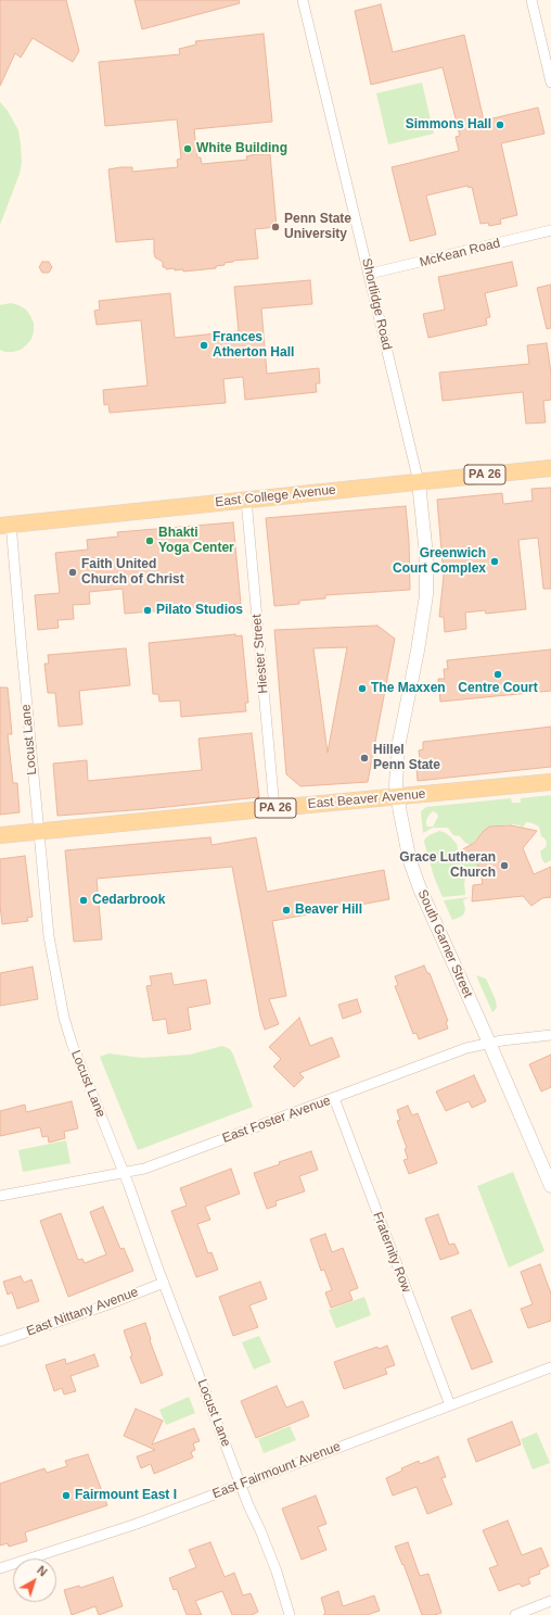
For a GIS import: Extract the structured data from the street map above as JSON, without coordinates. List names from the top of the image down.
{
  "streets": {
    "main road": ["PA 26", "East College Avenue", "East Beaver Avenue"],
    "street": [
      "McKean Road",
      "Shortlidge Road",
      "Hiester Street",
      "Locust Lane",
      "South Garner Street",
      "East Foster Avenue",
      "Fraternity Row",
      "East Nittany Avenue",
      "East Fairmount Avenue"
    ]
  },
  "crossings": [
    ["McKean Road", "Shortlidge Road"],
    ["Shortlidge Road", "East College Avenue"],
    ["Shortlidge Road", "South Garner Street"],
    ["East College Avenue", "Hiester Street"],
    ["East College Avenue", "Locust Lane"],
    ["East College Avenue", "South Garner Street"],
    ["Hiester Street", "East Beaver Avenue"],
    ["Locust Lane", "East Beaver Avenue"],
    ["Locust Lane", "East Foster Avenue"],
    ["Locust Lane", "East Nittany Avenue"],
    ["Locust Lane", "East Fairmount Avenue"],
    ["East Beaver Avenue", "South Garner Street"],
    ["South Garner Street", "East Foster Avenue"],
    ["East Foster Avenue", "Fraternity Row"],
    ["Fraternity Row", "East Fairmount Avenue"]
  ],
  "places": [
    "Simmons Hall",
    "White Building",
    "Penn State University",
    "Frances Atherton Hall",
    "Bhakti Yoga Center",
    "Greenwich Court Complex",
    "Faith United Church of Christ",
    "Pilato Studios",
    "Centre Court",
    "The Maxxen",
    "Hillel Penn State",
    "Grace Lutheran Church",
    "Cedarbrook",
    "Beaver Hill",
    "Fairmount East I"
  ],
  "north": "top right"
}
